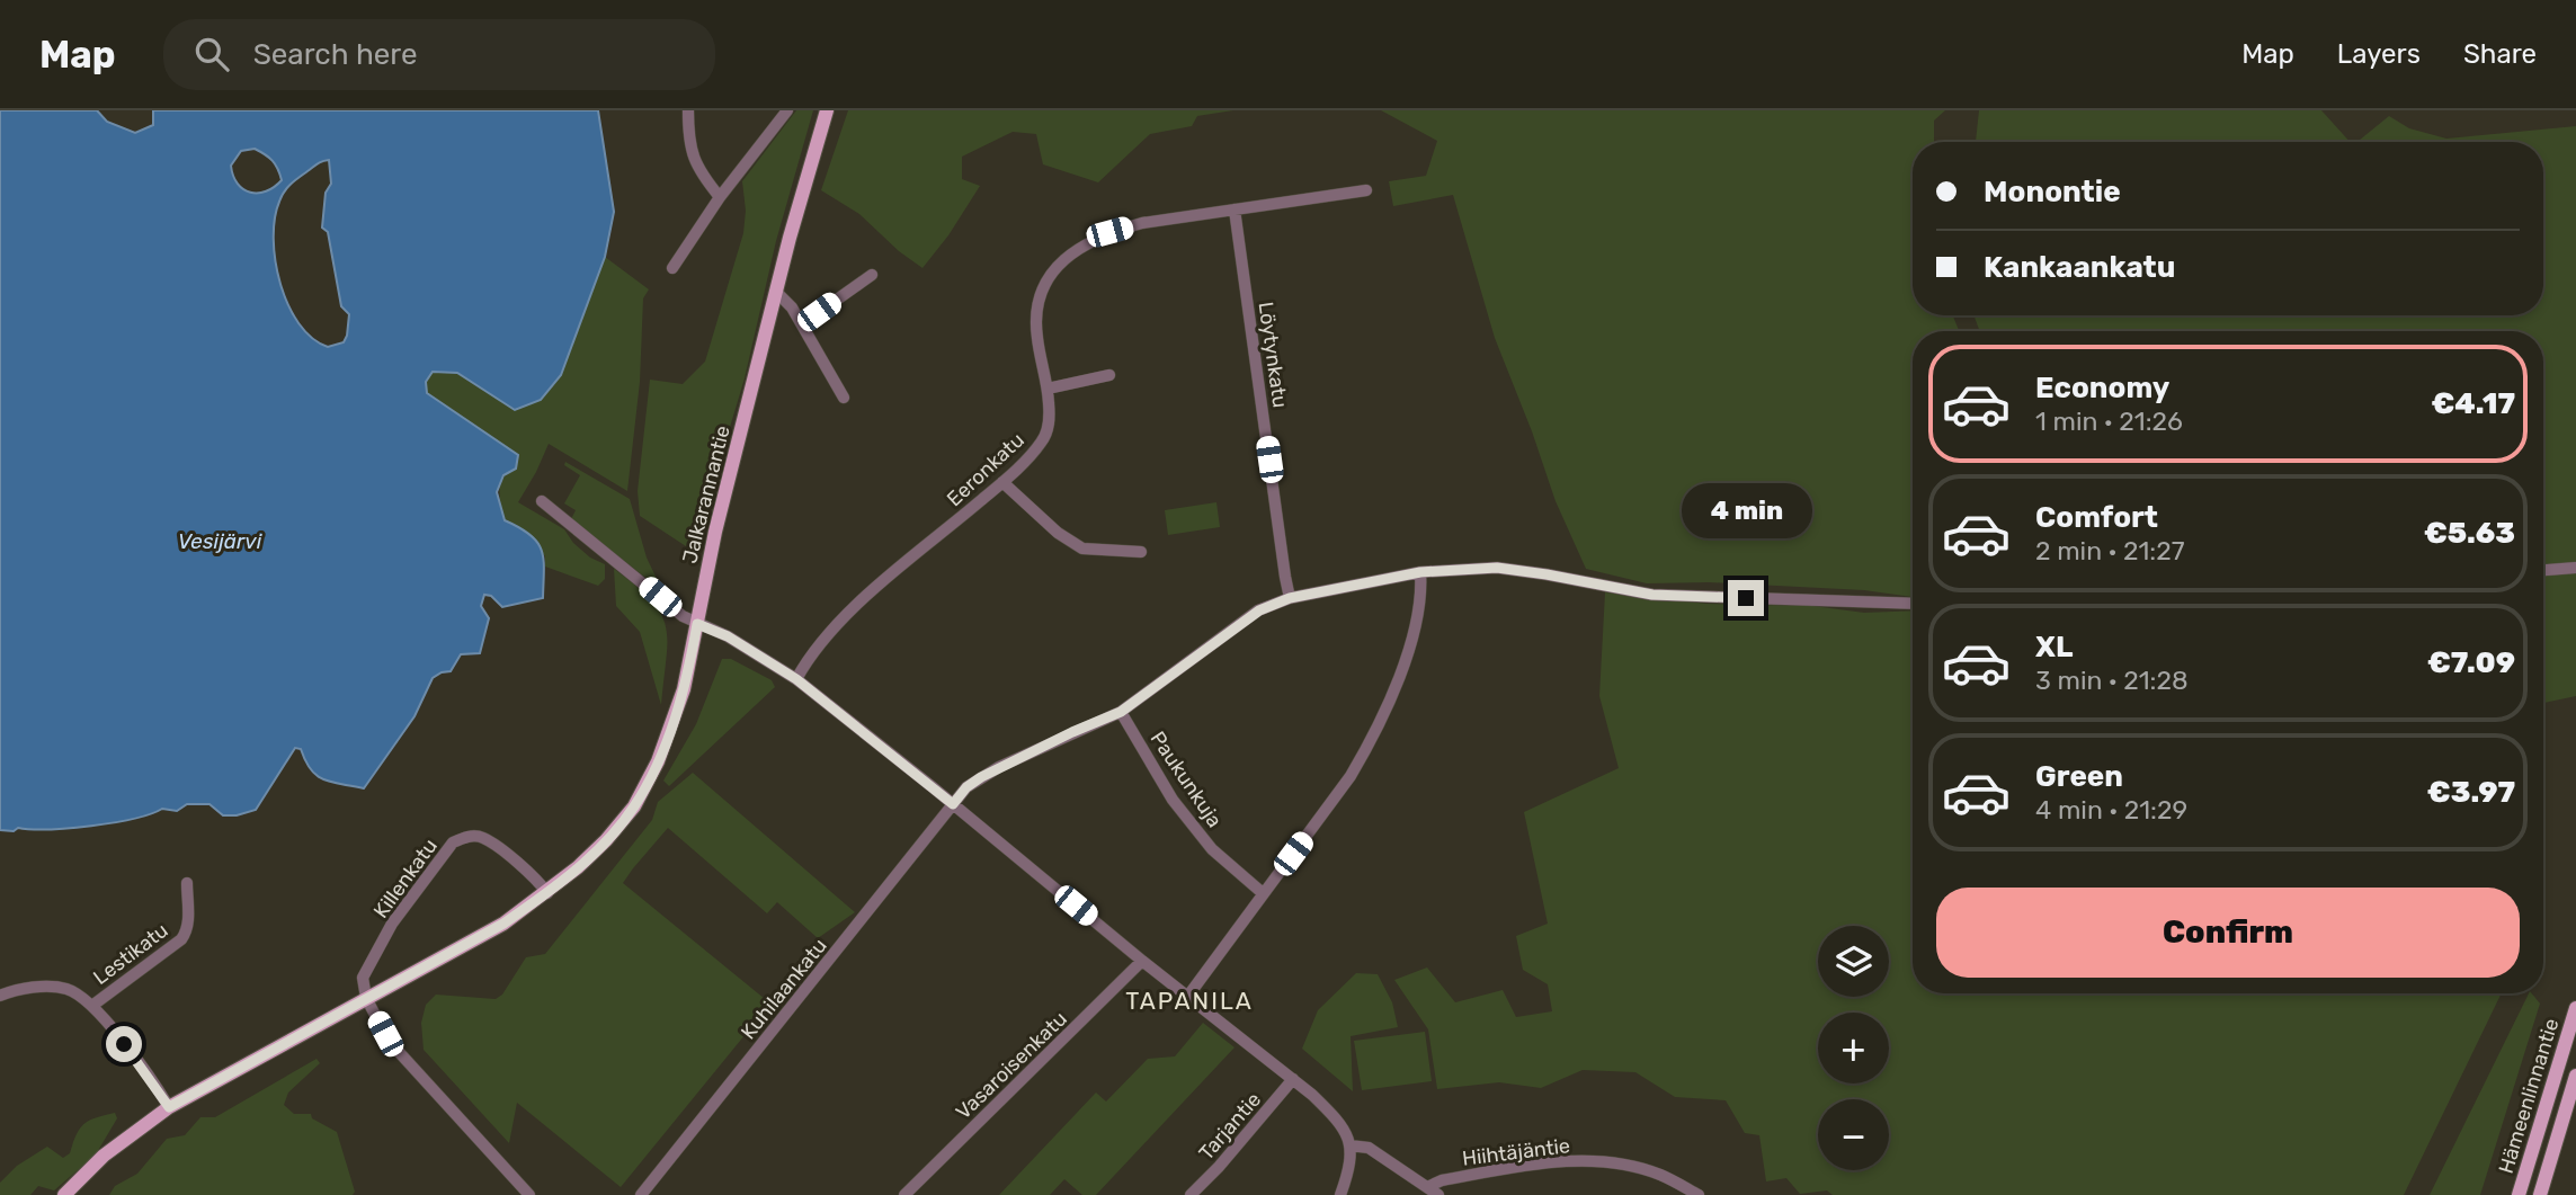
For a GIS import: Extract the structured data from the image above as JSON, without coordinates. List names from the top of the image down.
{
  "streets": {
    "main road": ["Jalkarannantie", "Hämeenlinnantie"],
    "street": [
      "Löytynkatu",
      "Eeronkatu",
      "Paukunkuja",
      "Killenkatu",
      "Lestikatu",
      "Kuhilaankatu",
      "Vasaroisenkatu",
      "Tarjantie",
      "Hiihtäjäntie"
    ]
  },
  "crossings": [
    ["Löytynkatu", "Eeronkatu"],
    ["Löytynkatu", "Kuhilaankatu"],
    ["Jalkarannantie", "Killenkatu"],
    ["Paukunkuja", "Kuhilaankatu"]
  ],
  "districts": ["TAPANILA"],
  "water": ["Vesijärvi"],
  "page": {
    "header": "Map",
    "search": "Search here",
    "nav": ["Map", "Layers", "Share"],
    "banner": ["Monontie", "Kankaankatu"],
    "list": [
      {
        "name": "Economy",
        "note": "1 min · 21:26",
        "value": "€4.17"
      },
      {
        "name": "Comfort",
        "note": "2 min · 21:27",
        "value": "€5.63"
      },
      {
        "name": "XL",
        "note": "3 min · 21:28",
        "value": "€7.09"
      },
      {
        "name": "Green",
        "note": "4 min · 21:29",
        "value": "€3.97"
      }
    ],
    "bubble": "4 min",
    "buttons": "Confirm",
    "map_buttons": ["+", "−"]
  }
}
